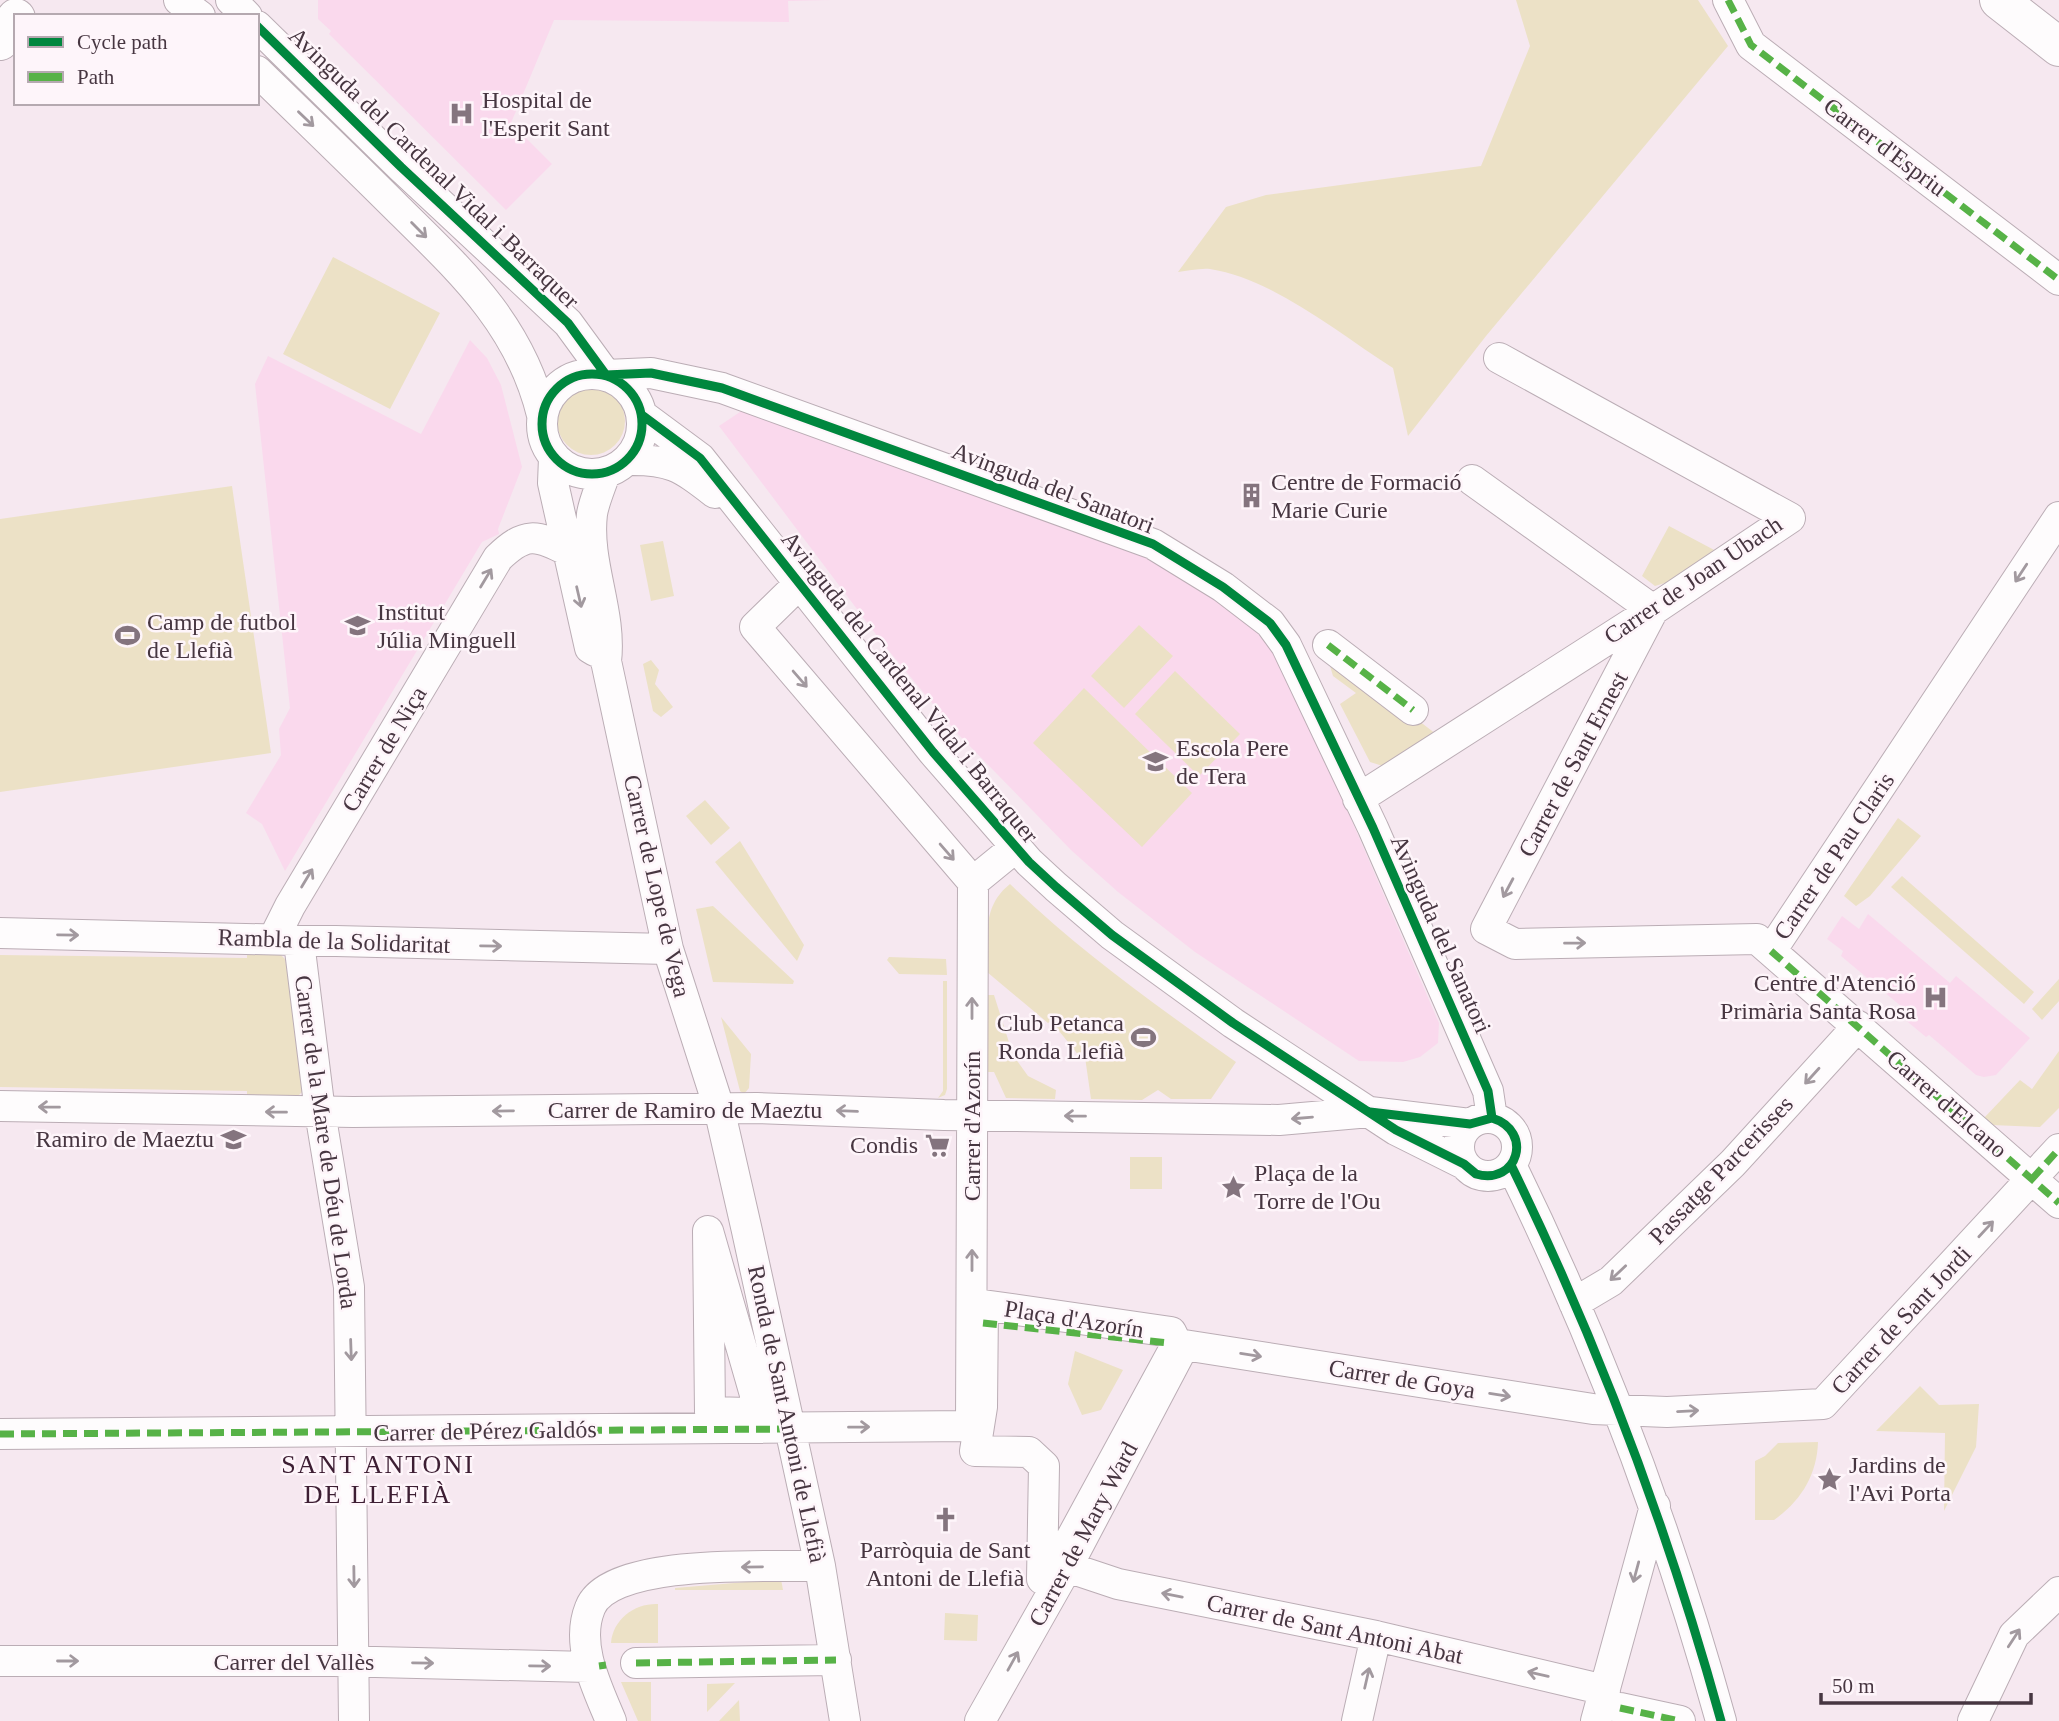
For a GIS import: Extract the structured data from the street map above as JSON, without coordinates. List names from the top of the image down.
{
  "streets": {
    "street": [
      "Carrer d'Espriu",
      "Avinguda del Cardenal Vidal i Barraquer",
      "Avinguda del Sanatori",
      "Carrer de Joan Ubach",
      "Carrer de Niça",
      "Carrer de Sant Ernest",
      "Carrer de Pau Claris",
      "Carrer de Lope de Vega",
      "Rambla de la Solidaritat",
      "Carrer d'Elcano",
      "Carrer de Ramiro de Maeztu",
      "Carrer d'Azorín",
      "Carrer de la Mare de Déu de Lorda",
      "Passatge Parcerisses",
      "Plaça d'Azorín",
      "Carrer de Sant Jordi",
      "Carrer de Goya",
      "Ronda de Sant Antoni de Llefià",
      "Carrer de Pérez Galdós",
      "Carrer de Mary Ward",
      "Carrer de Sant Antoni Abat",
      "Carrer del Vallès"
    ]
  },
  "crossings": [
    ["Avinguda del Cardenal Vidal i Barraquer", "Avinguda del Sanatori"],
    ["Avinguda del Cardenal Vidal i Barraquer", "Carrer de Lope de Vega"],
    ["Avinguda del Cardenal Vidal i Barraquer", "Carrer de Ramiro de Maeztu"],
    ["Avinguda del Cardenal Vidal i Barraquer", "Carrer d'Azorín"],
    ["Avinguda del Sanatori", "Carrer de Joan Ubach"],
    ["Avinguda del Sanatori", "Carrer de Lope de Vega"],
    ["Carrer de Joan Ubach", "Carrer de Sant Ernest"],
    ["Carrer de Niça", "Carrer de Lope de Vega"],
    ["Carrer de Niça", "Rambla de la Solidaritat"],
    ["Carrer de Niça", "Carrer de la Mare de Déu de Lorda"],
    ["Carrer de Sant Ernest", "Carrer de Pau Claris"],
    ["Carrer de Pau Claris", "Carrer d'Elcano"],
    ["Carrer de Lope de Vega", "Rambla de la Solidaritat"],
    ["Carrer de Lope de Vega", "Carrer de Ramiro de Maeztu"],
    ["Carrer de Lope de Vega", "Ronda de Sant Antoni de Llefià"],
    ["Rambla de la Solidaritat", "Carrer de la Mare de Déu de Lorda"],
    ["Carrer d'Elcano", "Passatge Parcerisses"],
    ["Carrer d'Elcano", "Carrer de Sant Jordi"],
    ["Carrer de Ramiro de Maeztu", "Carrer d'Azorín"],
    ["Carrer de Ramiro de Maeztu", "Carrer de la Mare de Déu de Lorda"],
    ["Carrer de Ramiro de Maeztu", "Ronda de Sant Antoni de Llefià"],
    ["Carrer d'Azorín", "Carrer de Pérez Galdós"],
    ["Carrer de la Mare de Déu de Lorda", "Carrer de Pérez Galdós"],
    ["Carrer de la Mare de Déu de Lorda", "Carrer del Vallès"],
    ["Plaça d'Azorín", "Carrer de Goya"],
    ["Carrer de Sant Jordi", "Carrer de Goya"],
    ["Carrer de Goya", "Carrer de Mary Ward"],
    ["Ronda de Sant Antoni de Llefià", "Carrer de Pérez Galdós"],
    ["Carrer de Mary Ward", "Carrer de Sant Antoni Abat"]
  ],
  "one_way": [
    "Carrer de Niça",
    "Carrer de Sant Ernest",
    "Rambla de la Solidaritat",
    "Carrer de Ramiro de Maeztu",
    "Carrer d'Azorín",
    "Carrer de la Mare de Déu de Lorda",
    "Passatge Parcerisses",
    "Carrer de Sant Jordi",
    "Carrer de Goya",
    "Carrer de Mary Ward",
    "Carrer de Sant Antoni Abat",
    "Carrer del Vallès"
  ],
  "districts": ["SANT ANTONI DE LLEFIÀ"],
  "places": {
    "hospital": ["Hospital de l'Esperit Sant", "Centre d'Atenció Primària Santa Rosa"],
    "building": ["Centre de Formació Marie Curie"],
    "school or university": ["Institut Júlia Minguell", "Escola Pere de Tera", "Ramiro de Maeztu"],
    "sports": ["Camp de futbol de Llefià", "Club Petanca Ronda Llefià"],
    "supermarket": ["Condis"],
    "place": ["Plaça de la Torre de l'Ou", "Jardins de l'Avi Porta"],
    "church": ["Parròquia de Sant Antoni de Llefià"]
  },
  "legend": ["Cycle path", "Path"],
  "scale_bar": "50 m"
}
